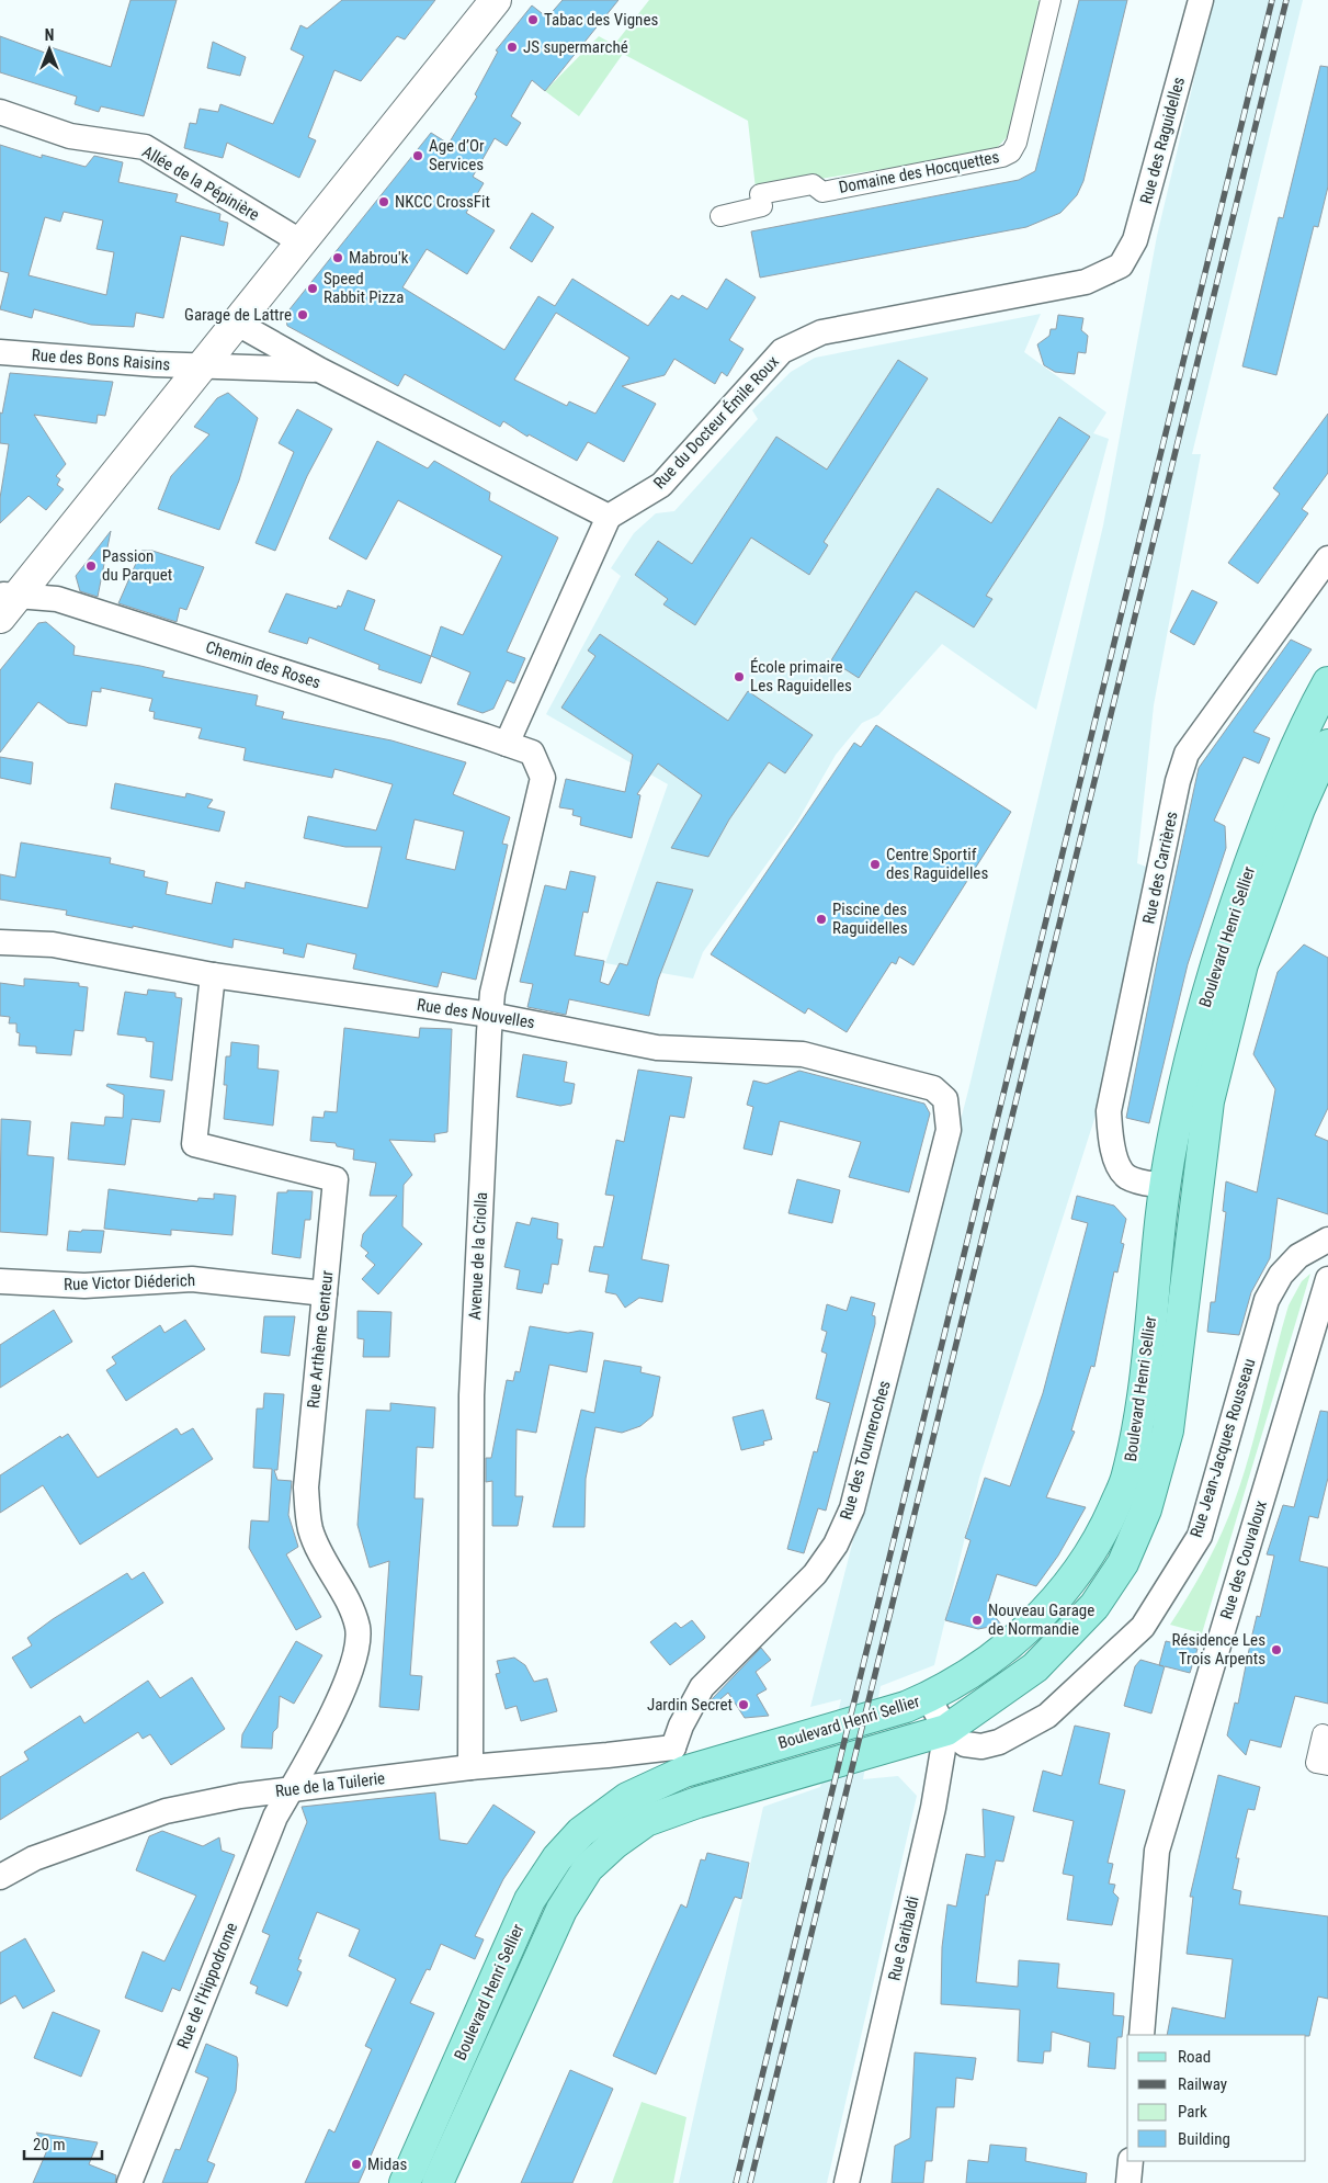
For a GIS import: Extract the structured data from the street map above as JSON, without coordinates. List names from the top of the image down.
{
  "streets": {
    "main road": ["Boulevard Henri Sellier"],
    "street": [
      "Rue des Raguidelles",
      "Domaine des Hocquettes",
      "Allée de la Pépinière",
      "Rue des Bons Raisins",
      "Rue du Docteur Émile Roux",
      "Chemin des Roses",
      "Rue des Carrières",
      "Rue des Nouvelles",
      "Avenue de la Criolla",
      "Rue Victor Diéderich",
      "Rue Arthème Genteur",
      "Rue Jean-Jacques Rousseau",
      "Rue des Tourneroches",
      "Rue des Couvaloux",
      "Rue de la Tuilerie",
      "Rue Garibaldi",
      "Rue de l'Hippodrome"
    ]
  },
  "crossings": [
    ["Rue des Raguidelles", "Rue du Docteur Émile Roux"],
    ["Chemin des Roses", "Avenue de la Criolla"],
    ["Rue des Carrières", "Boulevard Henri Sellier"],
    ["Boulevard Henri Sellier", "Rue Jean-Jacques Rousseau"],
    ["Boulevard Henri Sellier", "Rue des Tourneroches"],
    ["Boulevard Henri Sellier", "Rue de la Tuilerie"],
    ["Boulevard Henri Sellier", "Rue Garibaldi"],
    ["Rue des Nouvelles", "Avenue de la Criolla"],
    ["Rue des Nouvelles", "Rue Arthème Genteur"],
    ["Rue des Nouvelles", "Rue des Tourneroches"],
    ["Avenue de la Criolla", "Rue de la Tuilerie"],
    ["Rue Victor Diéderich", "Rue Arthème Genteur"],
    ["Rue Arthème Genteur", "Rue de la Tuilerie"],
    ["Rue Arthème Genteur", "Rue de l'Hippodrome"],
    ["Rue Jean-Jacques Rousseau", "Rue Garibaldi"],
    ["Rue des Tourneroches", "Rue de la Tuilerie"],
    ["Rue de la Tuilerie", "Rue de l'Hippodrome"]
  ],
  "places": [
    "Tabac des Vignes",
    "JS supermarché",
    "Age d’Or Services",
    "NKCC CrossFit",
    "Mabrou'k",
    "Speed Rabbit Pizza",
    "Garage de Lattre",
    "Passion du Parquet",
    "École primaire Les Raguidelles",
    "Centre Sportif des Raguidelles",
    "Piscine des Raguidelles",
    "Nouveau Garage de Normandie",
    "Résidence Les Trois Arpents",
    "Jardin Secret",
    "Midas"
  ],
  "legend": [
    "Road",
    "Railway",
    "Park",
    "Building"
  ],
  "scale_bar": "20 m",
  "north": "top"
}
